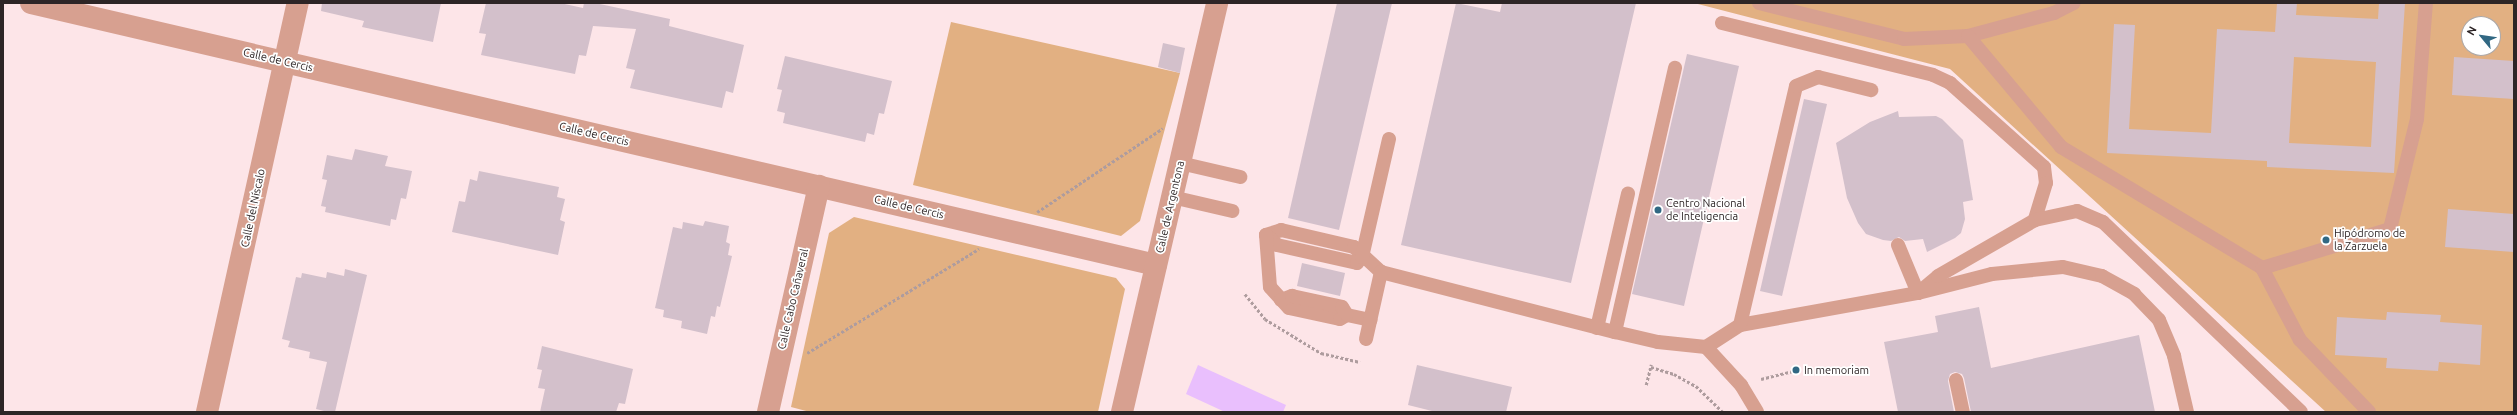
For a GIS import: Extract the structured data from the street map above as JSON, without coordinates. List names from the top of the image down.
{
  "streets": {
    "street": [
      "Calle de Cercis",
      "Calle de Argentona",
      "Calle del Níscalo",
      "Calle Cabo Cañaveral"
    ]
  },
  "crossings": [
    ["Calle de Cercis", "Calle de Argentona"],
    ["Calle de Cercis", "Calle del Níscalo"],
    ["Calle de Cercis", "Calle Cabo Cañaveral"]
  ],
  "places": ["Centro Nacional de Inteligencia", "Hipódromo de la Zarzuela", "In memoriam"],
  "north": "top left"
}
